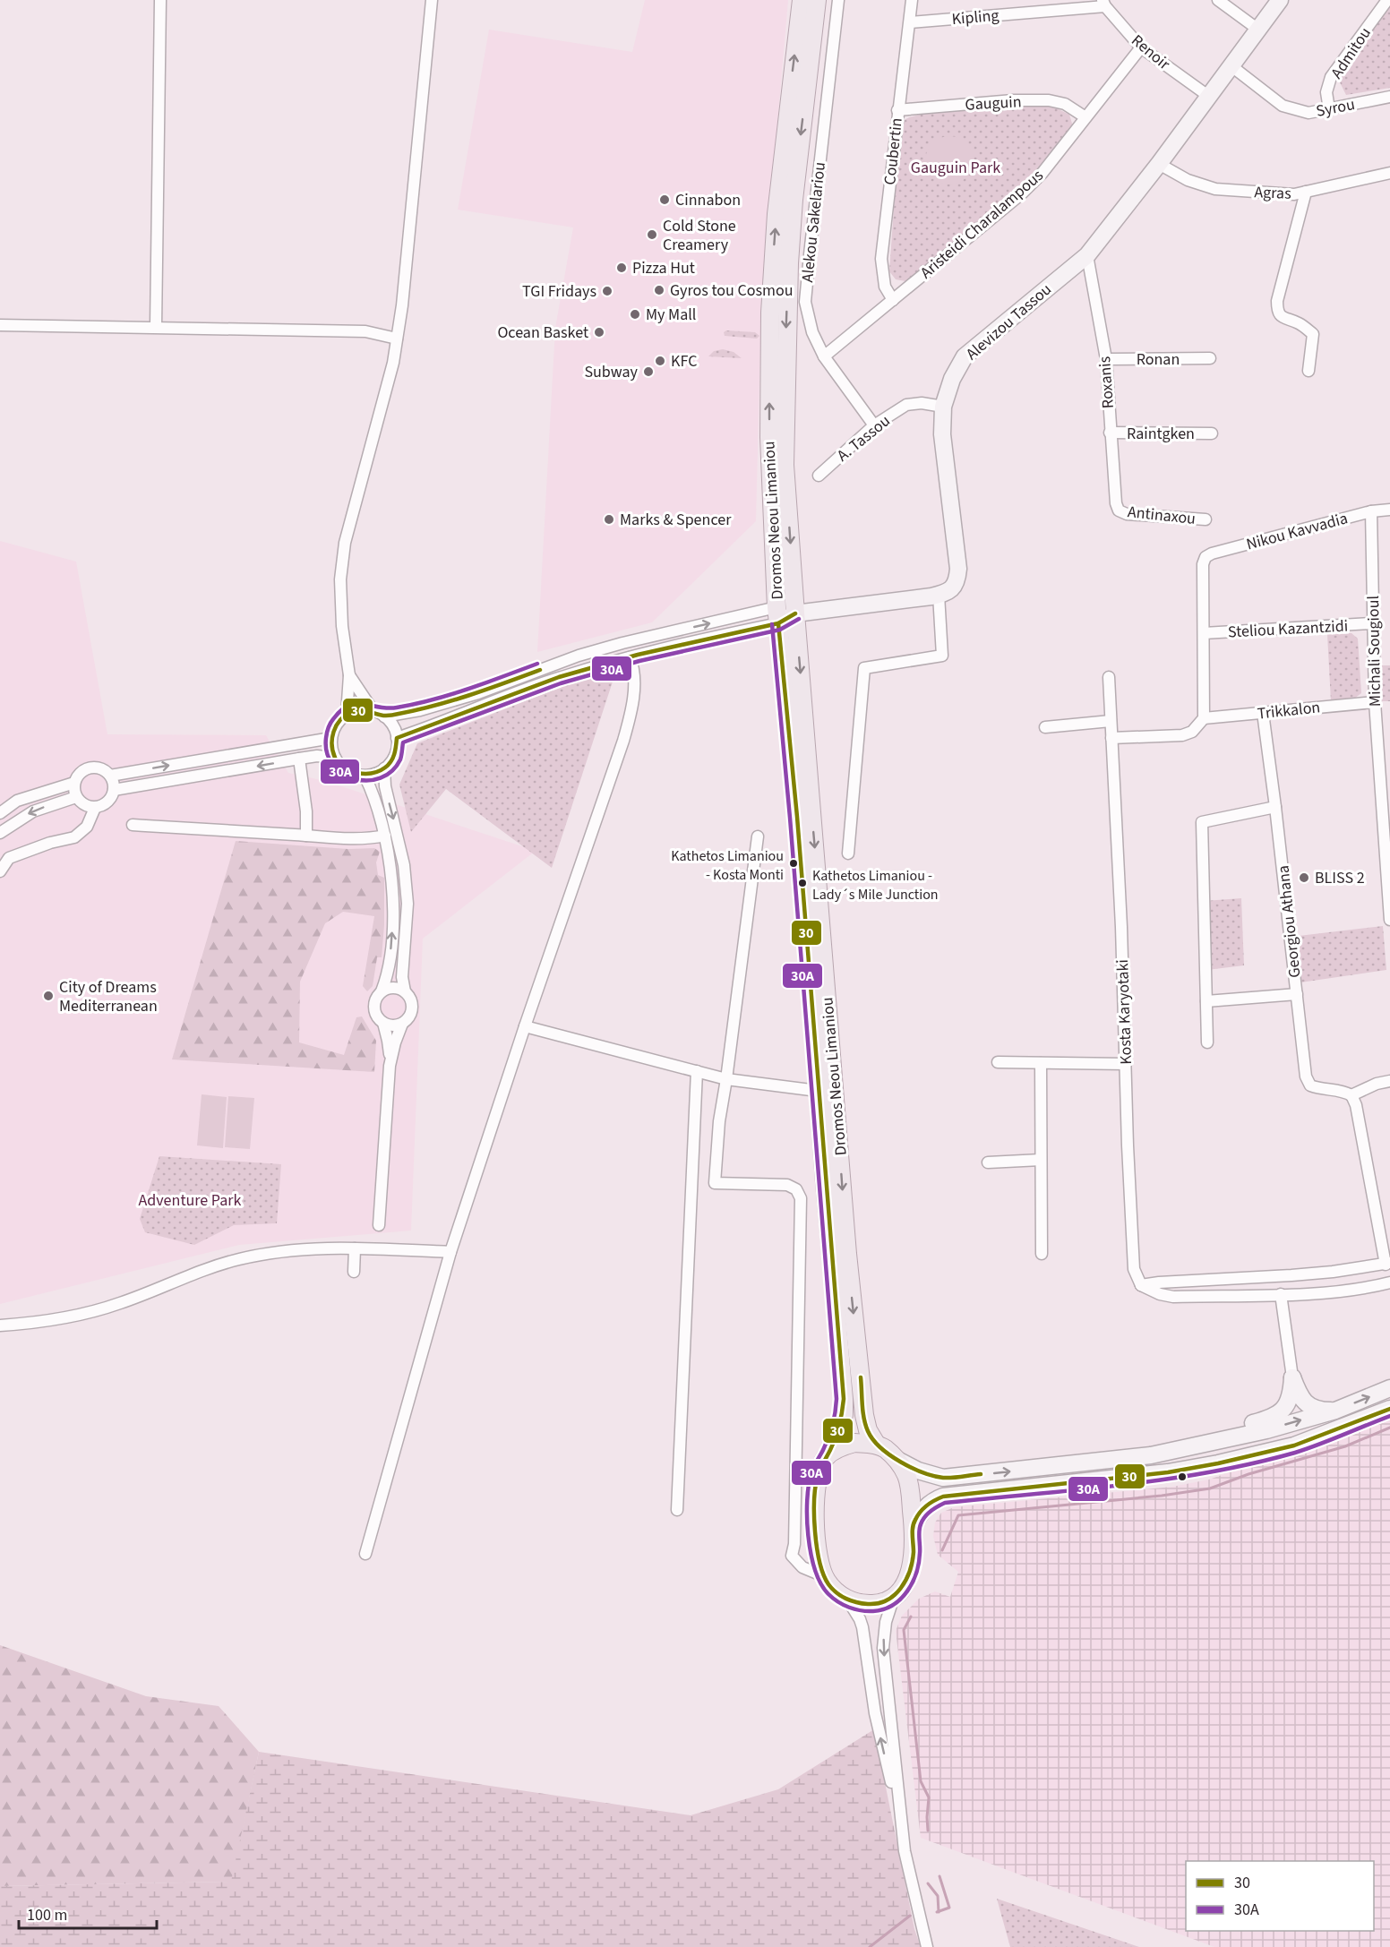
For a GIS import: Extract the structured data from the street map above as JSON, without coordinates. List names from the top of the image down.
{
  "streets": {
    "main road": ["Alevizou Tassou", "Dromos Neou Limaniou"],
    "street": [
      "Kipling",
      "Renoir",
      "Admitou",
      "Gauguin",
      "Syrou",
      "Coubertin",
      "Agras",
      "Alekou Sakelariou",
      "Aristeidi Charalampous",
      "Ronan",
      "Roxanis",
      "Raintgken",
      "A. Tassou",
      "Antinaxou",
      "Nikou Kavvadia",
      "Steliou Kazantzidi",
      "Michali Sougioul",
      "Trikkalon",
      "Georgiou Athana",
      "Kosta Karyotaki"
    ]
  },
  "crossings": [
    ["Kipling", "Renoir"],
    ["Kipling", "Coubertin"],
    ["Renoir", "Aristeidi Charalampous"],
    ["Renoir", "Alevizou Tassou"],
    ["Admitou", "Syrou"],
    ["Gauguin", "Coubertin"],
    ["Gauguin", "Aristeidi Charalampous"],
    ["Syrou", "Alevizou Tassou"],
    ["Coubertin", "Aristeidi Charalampous"],
    ["Agras", "Alevizou Tassou"],
    ["Alekou Sakelariou", "Aristeidi Charalampous"],
    ["Alekou Sakelariou", "A. Tassou"],
    ["Alevizou Tassou", "Roxanis"],
    ["Alevizou Tassou", "A. Tassou"],
    ["Alevizou Tassou", "Dromos Neou Limaniou"],
    ["Ronan", "Roxanis"],
    ["Roxanis", "Raintgken"],
    ["Roxanis", "Antinaxou"],
    ["Nikou Kavvadia", "Steliou Kazantzidi"],
    ["Nikou Kavvadia", "Michali Sougioul"],
    ["Steliou Kazantzidi", "Michali Sougioul"],
    ["Michali Sougioul", "Trikkalon"],
    ["Trikkalon", "Georgiou Athana"]
  ],
  "parks": ["Gauguin Park", "Adventure Park"],
  "places": [
    "Cinnabon",
    "Cold Stone Creamery",
    "Pizza Hut",
    "Gyros tou Cosmou",
    "TGI Fridays",
    "My Mall",
    "Ocean Basket",
    "KFC",
    "Subway",
    "Marks & Spencer",
    "Kathetos Limaniou - Kosta Monti",
    "BLISS 2",
    "Kathetos Limaniou - Lady´s Mile Junction",
    "City of Dreams Mediterranean"
  ],
  "lines": ["transit line 30", "transit line 30A"],
  "legend": ["30", "30A"],
  "scale_bar": "100 m"
}
